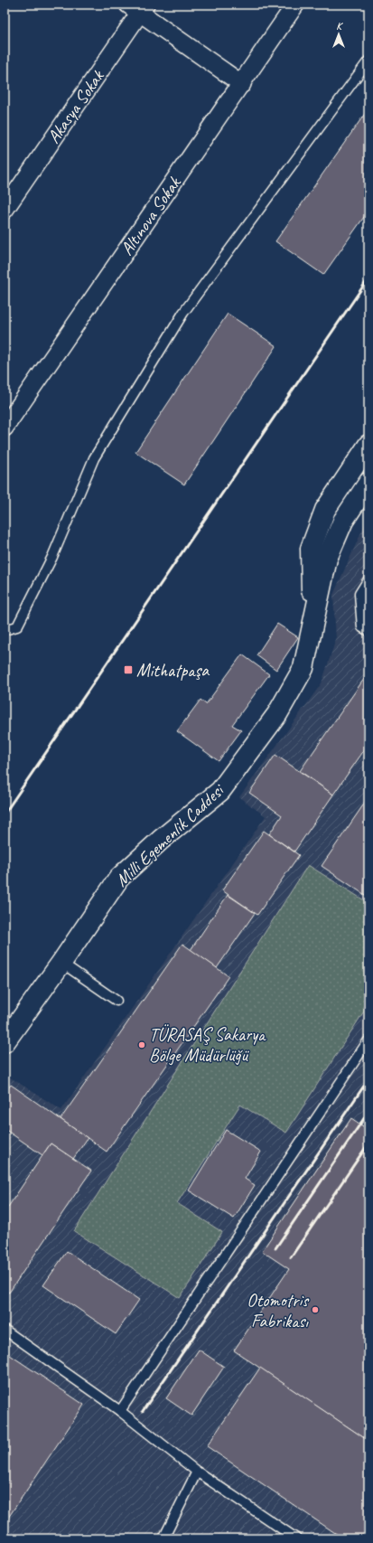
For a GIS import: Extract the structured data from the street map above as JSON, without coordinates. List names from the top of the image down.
{
  "streets": {
    "main road": ["Milli Egemenlik Caddesi"],
    "street": ["Akasya Sokak", "Altınova Sokak"]
  },
  "places": {
    "transit": ["Mithatpaşa"],
    "other": ["TÜRASAŞ Sakarya Bölge Müdürlüğü", "Otomotris Fabrikası"]
  },
  "north": "top"
}
